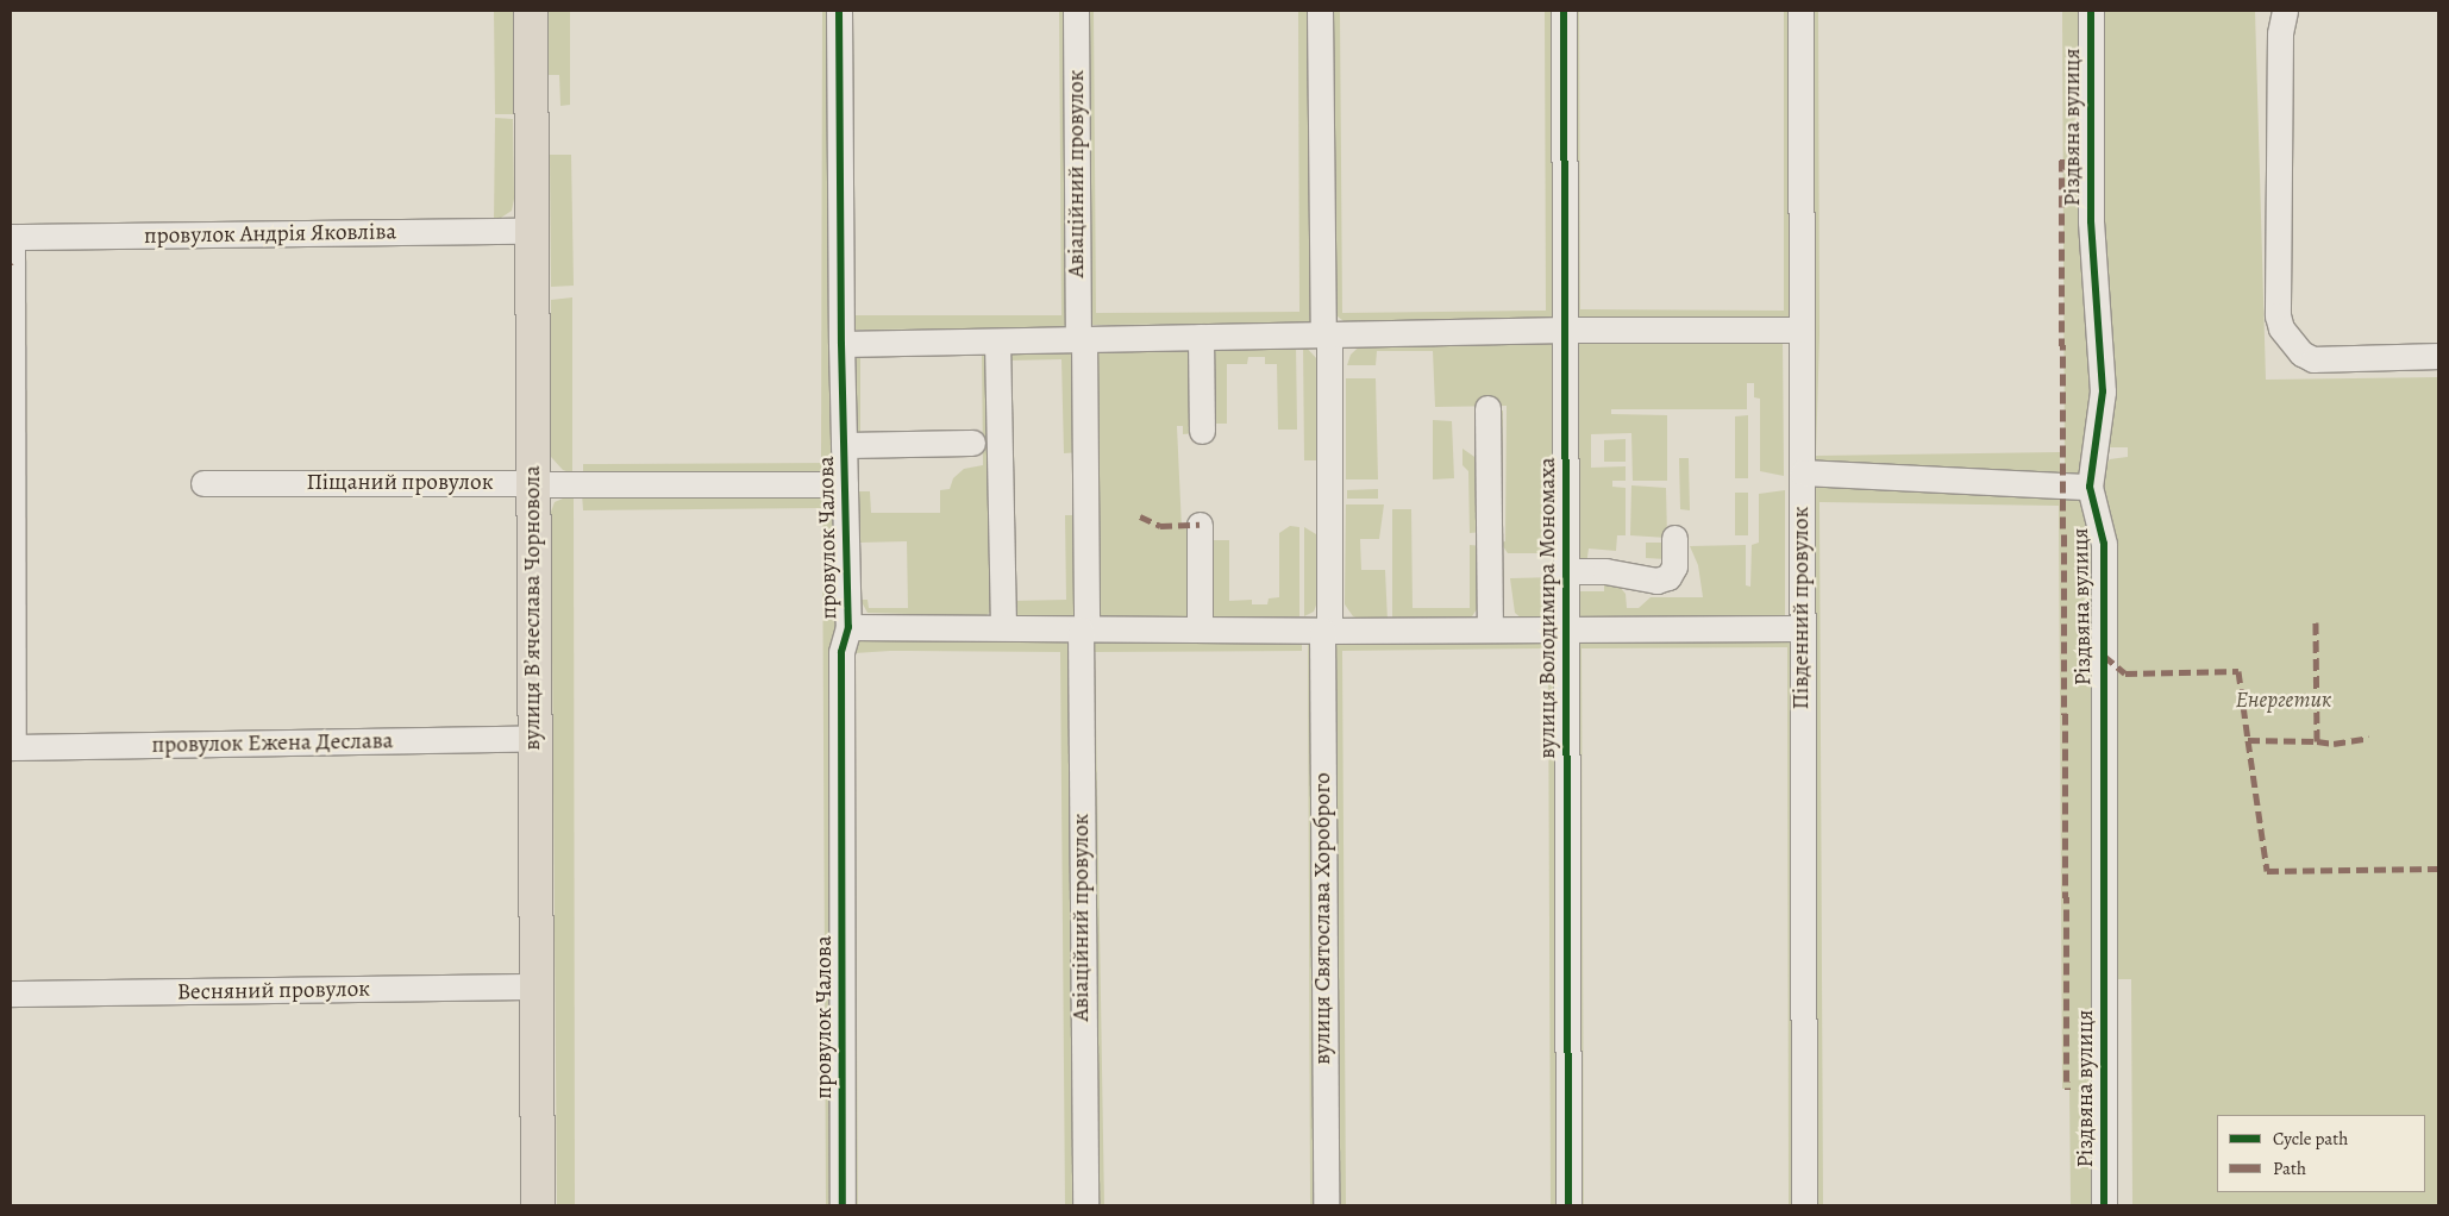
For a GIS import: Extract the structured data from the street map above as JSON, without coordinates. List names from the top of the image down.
{
  "streets": {
    "main road": ["вулиця Вʼячеслава Чорновола"],
    "street": [
      "Різдвяна вулиця",
      "Авіаційний провулок",
      "провулок Андрія Яковліва",
      "Піщаний провулок",
      "провулок Чалова",
      "вулиця Володимира Мономаха",
      "Південний провулок",
      "провулок Ежена Деслава",
      "вулиця Святослава Хороброго",
      "Весняний провулок"
    ]
  },
  "crossings": [
    ["провулок Андрія Яковліва", "вулиця Вʼячеслава Чорновола"],
    ["Піщаний провулок", "провулок Чалова"],
    ["Піщаний провулок", "вулиця Вʼячеслава Чорновола"],
    ["вулиця Вʼячеслава Чорновола", "провулок Ежена Деслава"],
    ["вулиця Вʼячеслава Чорновола", "Весняний провулок"]
  ],
  "parks": ["Енергетик"],
  "legend": ["Cycle path", "Path"]
}
